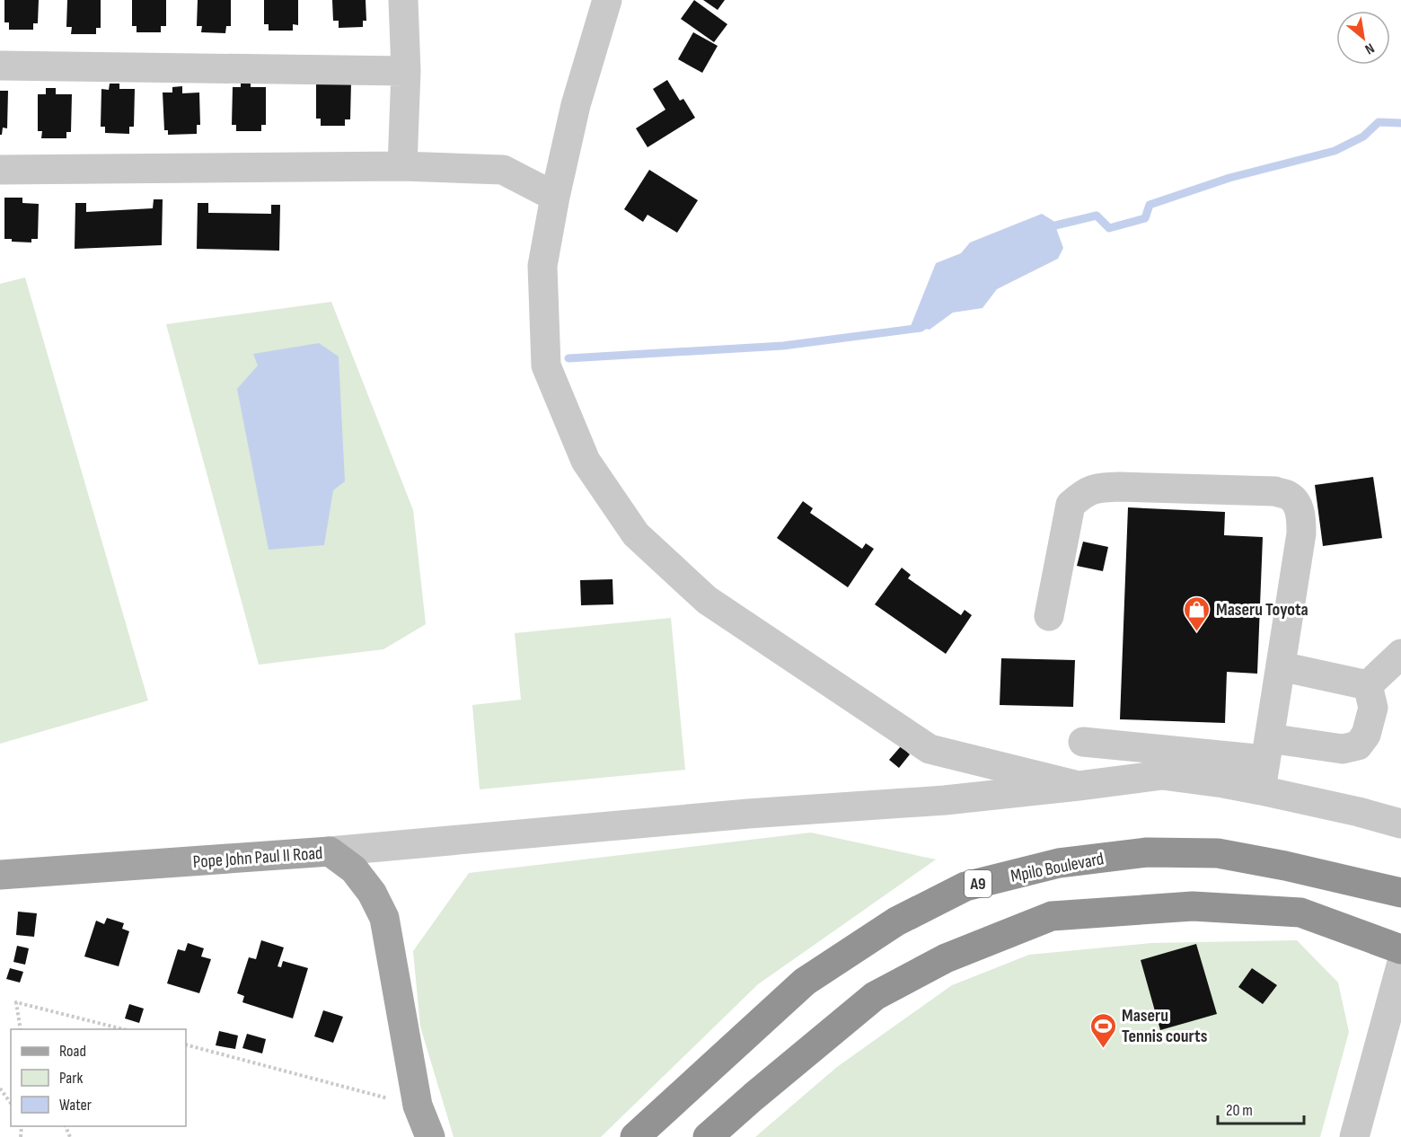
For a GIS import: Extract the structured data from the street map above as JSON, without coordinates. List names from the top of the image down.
{
  "streets": {
    "highway": ["Mpilo Boulevard", "A9"],
    "main road": ["Pope John Paul II Road"]
  },
  "places": {
    "shop": ["Maseru Toyota"],
    "sports": ["Maseru Tennis courts"]
  },
  "legend": ["Road", "Park", "Water"],
  "scale_bar": "20 m",
  "north": "bottom right"
}
